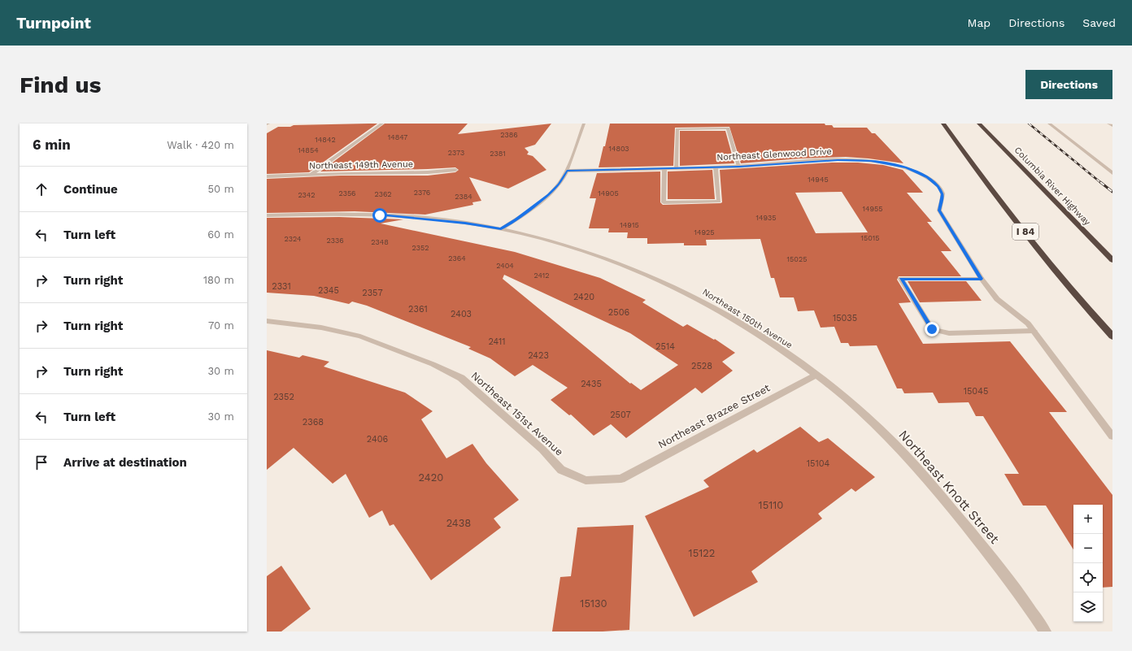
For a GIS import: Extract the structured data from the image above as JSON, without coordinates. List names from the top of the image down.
{
  "streets": {
    "highway": ["Columbia River Highway", "I 84"],
    "street": [
      "Northeast Glenwood Drive",
      "Northeast 149th Avenue",
      "Northeast 150th Avenue",
      "Northeast 151st Avenue",
      "Northeast Brazee Street",
      "Northeast Knott Street"
    ]
  },
  "crossings": [
    ["Northeast 150th Avenue", "Northeast Brazee Street"],
    ["Northeast 150th Avenue", "Northeast Knott Street"],
    ["Northeast 151st Avenue", "Northeast Brazee Street"],
    ["Northeast Brazee Street", "Northeast Knott Street"]
  ],
  "house_numbers": [
    "2386",
    "14847",
    "14842",
    "14803",
    "14854",
    "2373",
    "2381",
    "14945",
    "2376",
    "2356",
    "14905",
    "2362",
    "2342",
    "2384",
    "14955",
    "14935",
    "14915",
    "14925",
    "15015",
    "2324",
    "2336",
    "2348",
    "2352",
    "2364",
    "15025",
    "2404",
    "2412",
    "2331",
    "2345",
    "2357",
    "2420",
    "2361",
    "2506",
    "2403",
    "15035",
    "2411",
    "2514",
    "2423",
    "2528",
    "2435",
    "15045",
    "2352",
    "2507",
    "2368",
    "2406",
    "15104",
    "2420",
    "15110",
    "2438",
    "15122",
    "15130"
  ],
  "page": {
    "header": "Turnpoint",
    "nav": ["Map", "Directions", "Saved"],
    "buttons": "Directions",
    "title": "Find us",
    "heading": ["6 min", "Walk · 420 m"],
    "list": [
      ["Continue", "50 m"],
      ["Turn left", "60 m"],
      ["Turn right", "180 m"],
      ["Turn right", "70 m"],
      ["Turn right", "30 m"],
      ["Turn left", "30 m"],
      "Arrive at destination"
    ],
    "map_buttons": ["+", "−"]
  }
}
